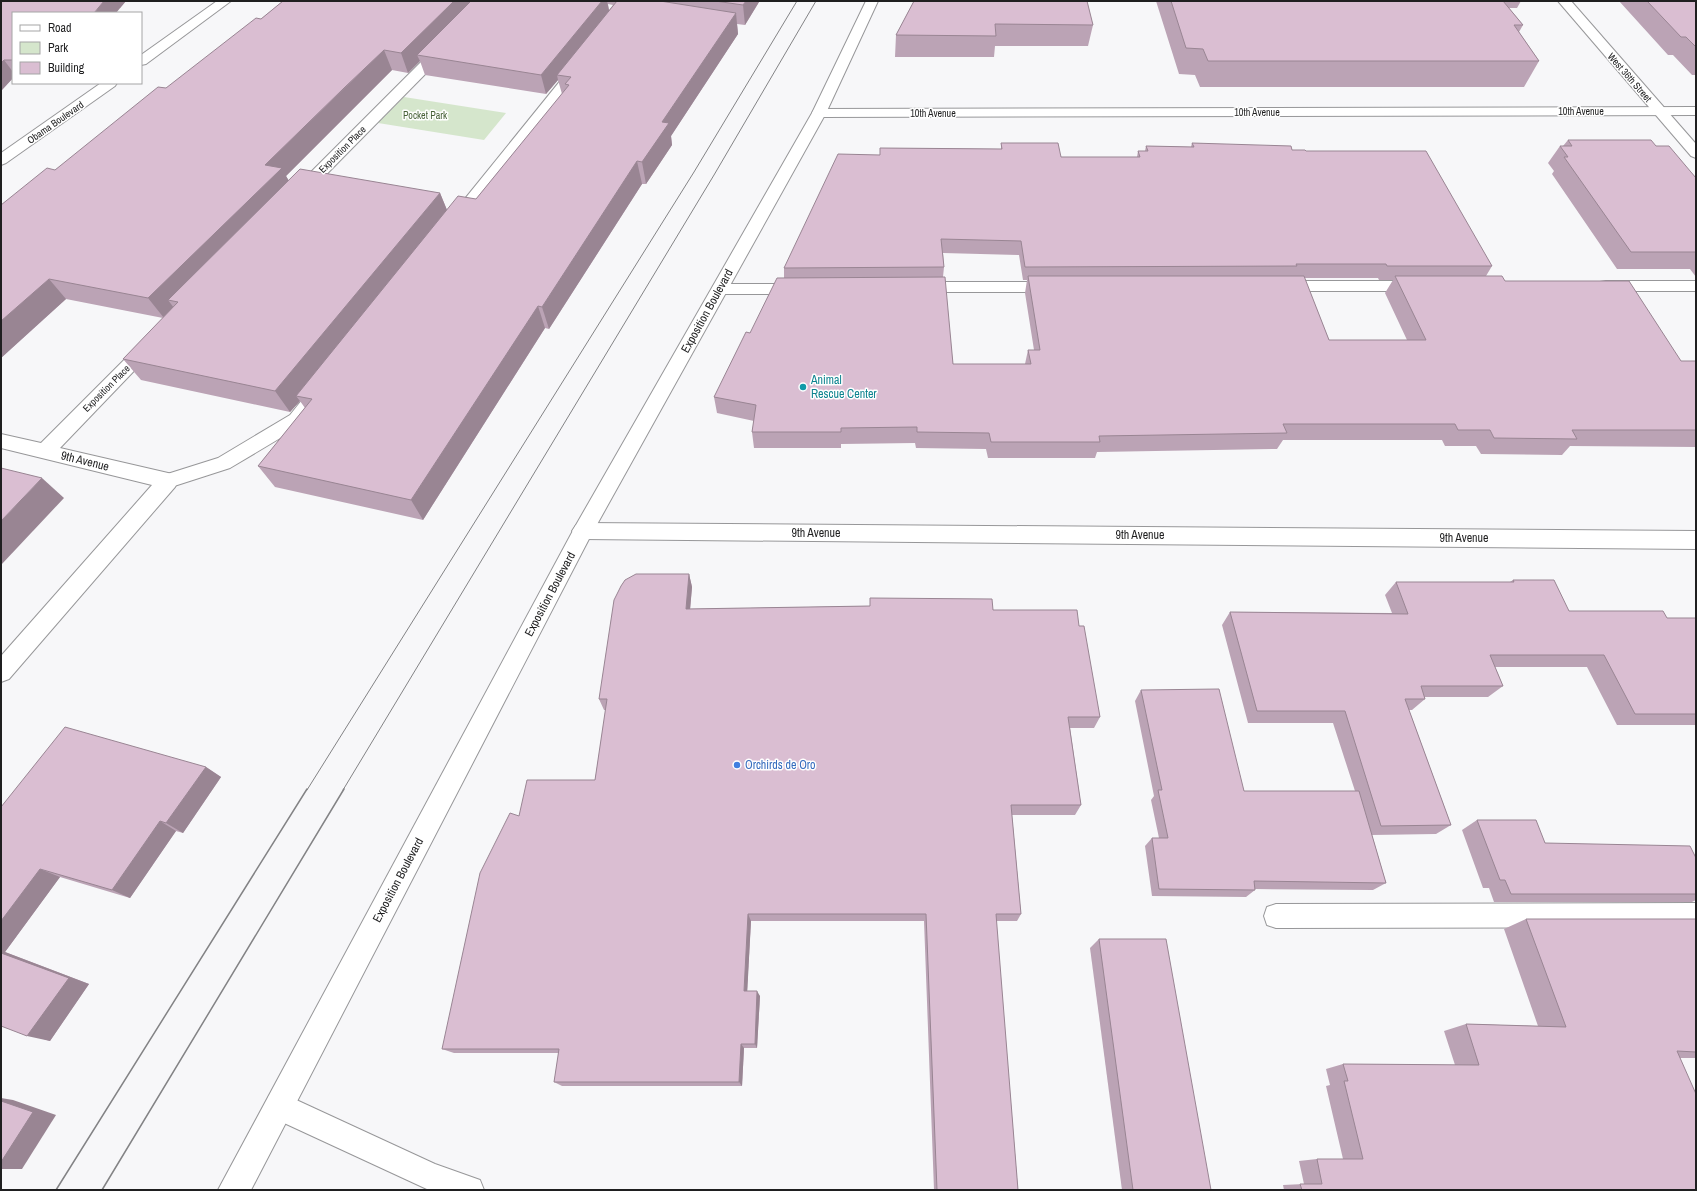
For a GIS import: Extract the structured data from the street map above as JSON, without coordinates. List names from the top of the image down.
{
  "streets": {
    "street": [
      "West 36th Street",
      "10th Avenue",
      "Obama Boulevard",
      "Exposition Place",
      "Exposition Boulevard",
      "9th Avenue"
    ]
  },
  "crossings": [
    ["West 36th Street", "10th Avenue"],
    ["10th Avenue", "Exposition Boulevard"],
    ["Exposition Place", "9th Avenue"],
    ["Exposition Boulevard", "9th Avenue"]
  ],
  "parks": ["Pocket Park"],
  "places": ["Animal Rescue Center", "Orchirds de Oro"],
  "legend": ["Road", "Park", "Building"]
}
